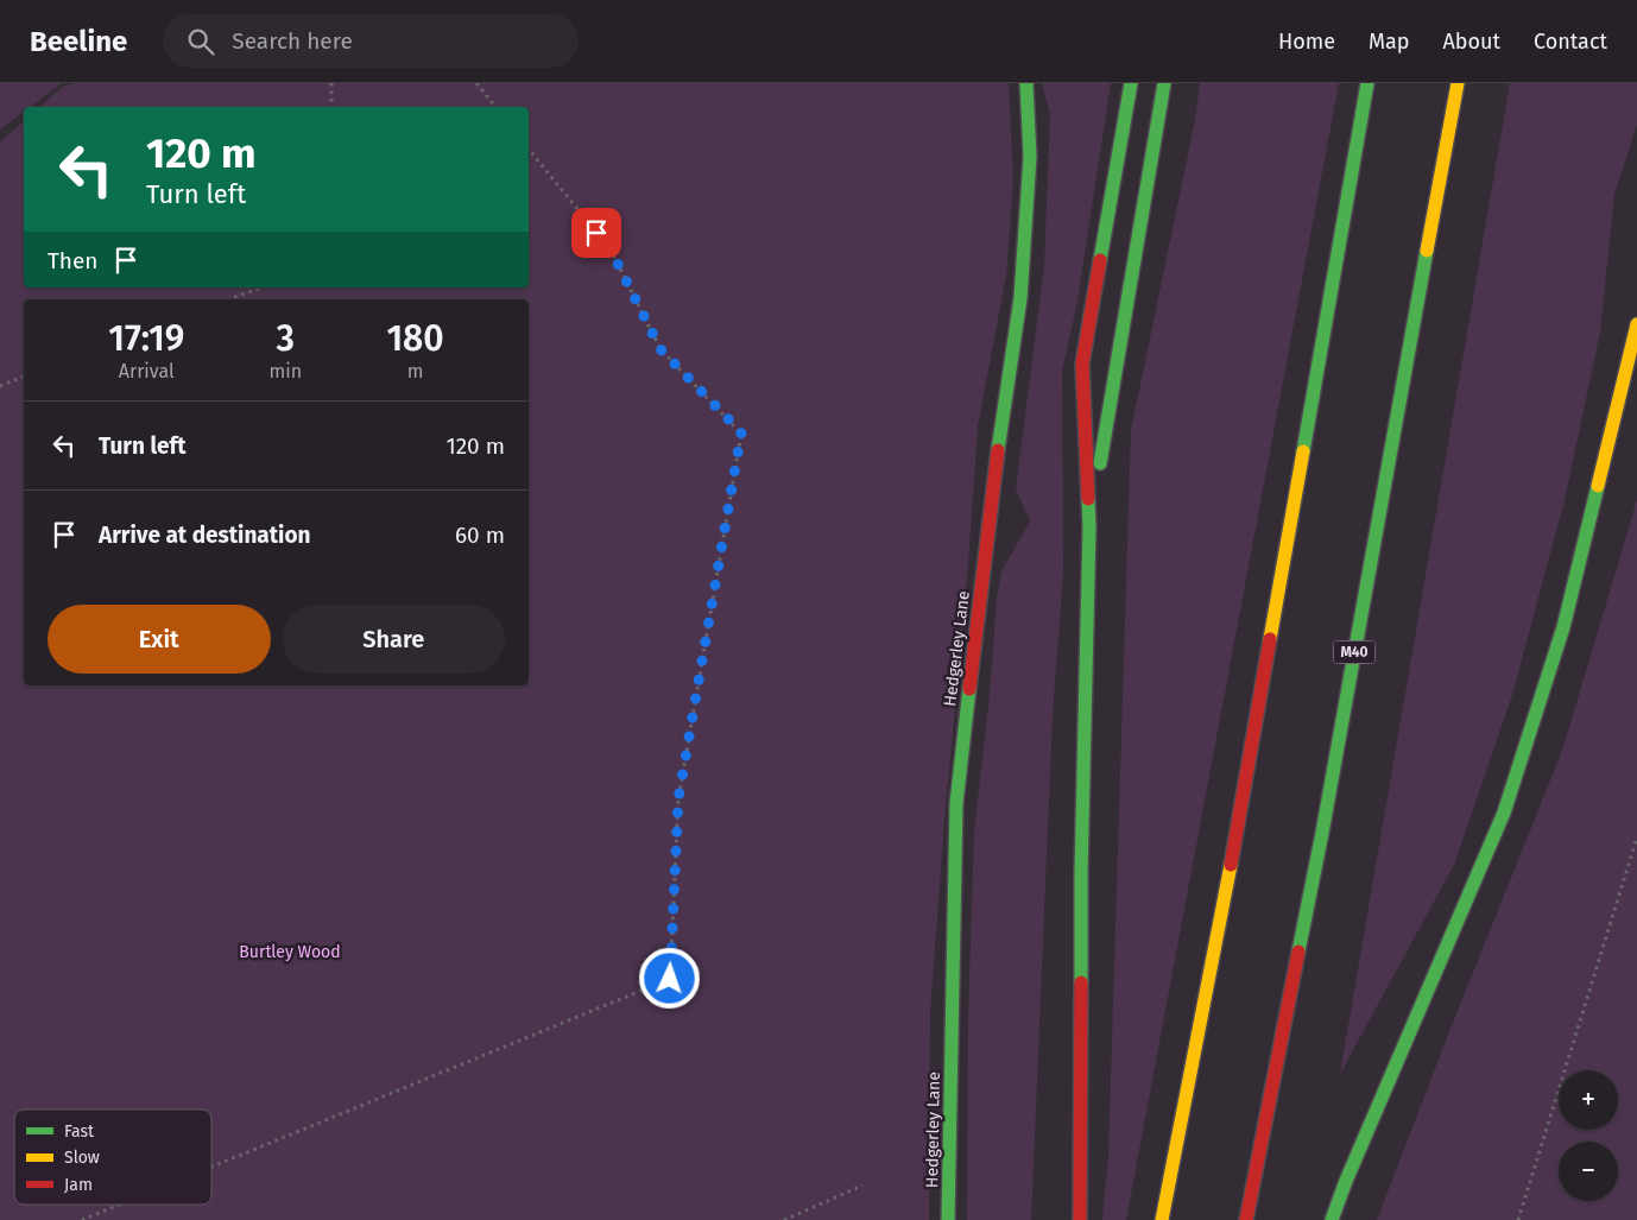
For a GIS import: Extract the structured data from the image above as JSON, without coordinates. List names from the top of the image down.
{
  "streets": {
    "main road": ["Hedgerley Lane", "M40"]
  },
  "parks": ["Burtley Wood"],
  "legend": ["Fast", "Slow", "Jam"],
  "page": {
    "header": "Beeline",
    "search": "Search here",
    "nav": [
      "Home",
      "Map",
      "About",
      "Contact"
    ],
    "turn": ["120 m", "Turn left"],
    "then": "Then",
    "eta": [
      "17:19",
      "Arrival",
      "3",
      "min",
      "180",
      "m"
    ],
    "list": [
      {
        "name": "Turn left",
        "value": "120 m"
      },
      {
        "name": "Arrive at destination",
        "value": "60 m"
      }
    ],
    "buttons": ["Exit", "Share"],
    "map_buttons": ["+", "−"]
  }
}
